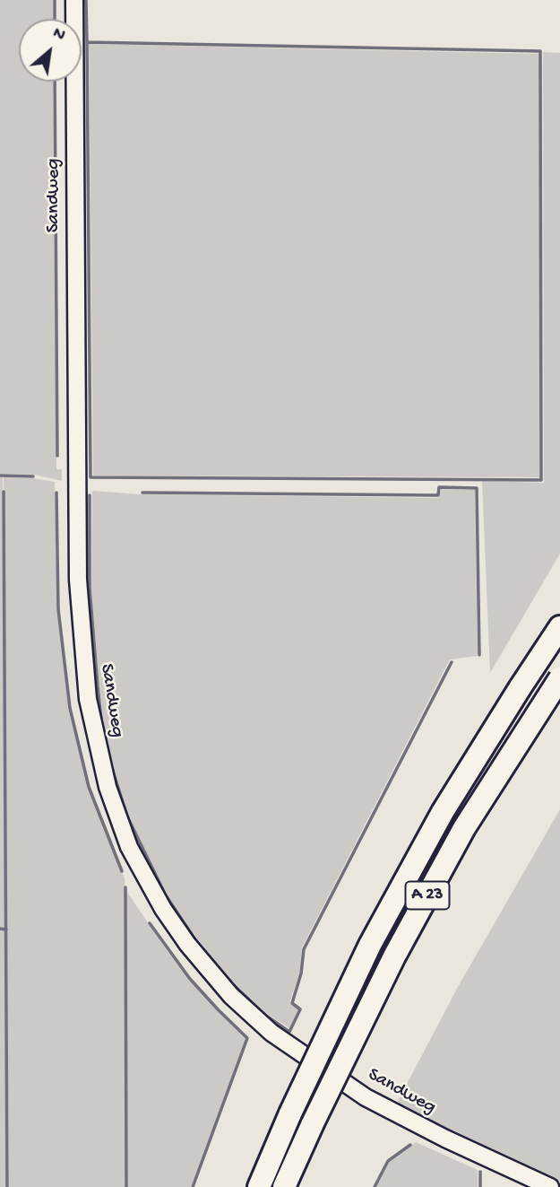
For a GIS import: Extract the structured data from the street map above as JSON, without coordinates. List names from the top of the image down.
{
  "streets": {
    "highway": ["A 23"],
    "street": ["Sandweg"]
  },
  "north": "top right"
}
